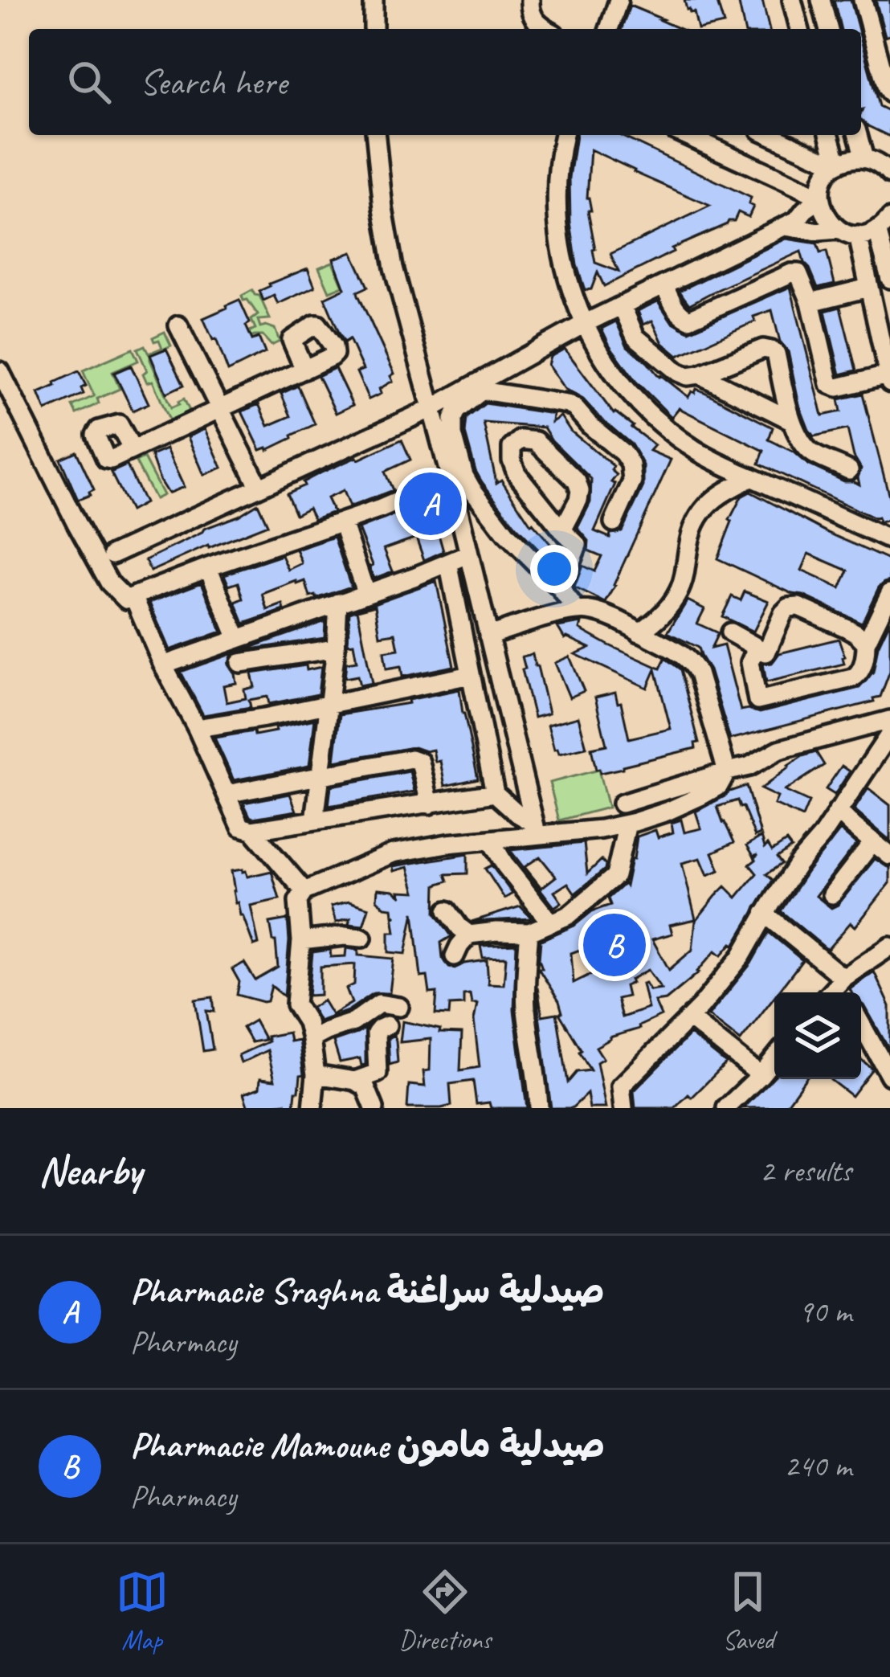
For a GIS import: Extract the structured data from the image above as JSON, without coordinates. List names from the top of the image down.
{
  "page": {
    "search": "Search here",
    "pins": ["A", "B"],
    "heading": ["Nearby", "2 results"],
    "list": [
      {
        "mark": "A",
        "name": "Pharmacie Sraghna صيدلية سراغنة",
        "note": "Pharmacy",
        "value": "90 m"
      },
      {
        "mark": "B",
        "name": "Pharmacie Mamoune صيدلية مامون",
        "note": "Pharmacy",
        "value": "240 m"
      }
    ],
    "nav": ["Map", "Directions", "Saved"]
  }
}
